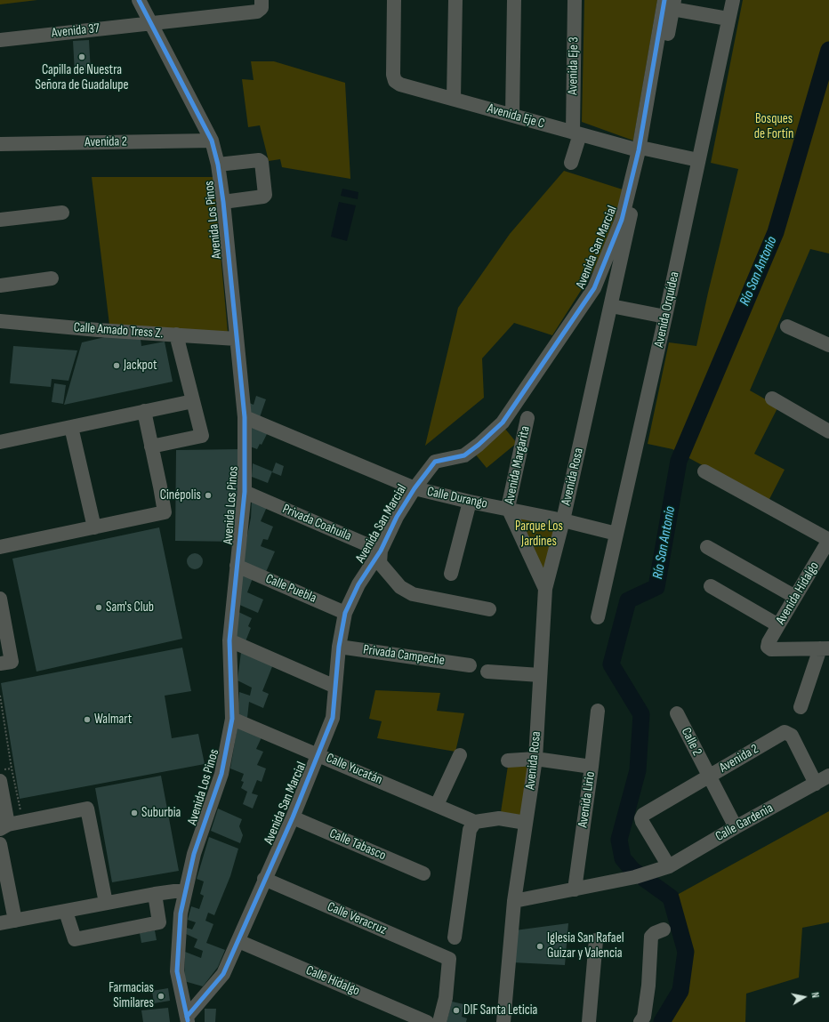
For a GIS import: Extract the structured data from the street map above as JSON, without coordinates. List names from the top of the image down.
{
  "streets": {
    "street": [
      "Avenida 37",
      "Avenida Eje 3",
      "Avenida Eje C",
      "Avenida 2",
      "Avenida Los Pinos",
      "Avenida San Marcial",
      "Avenida Orquídea",
      "Calle Amado Tress Z.",
      "Avenida Margarita",
      "Avenida Rosa",
      "Calle Durango",
      "Privada Coahuila",
      "Calle Puebla",
      "Avenida Hidalgo",
      "Privada Campeche",
      "Calle 2",
      "Calle Yucatán",
      "Avenida Lirio",
      "Calle Gardenia",
      "Calle Tabasco",
      "Calle Veracruz",
      "Calle Hidalgo"
    ]
  },
  "crossings": [
    ["Avenida 37", "Avenida Los Pinos"],
    ["Avenida Eje 3", "Avenida Eje C"],
    ["Avenida Eje C", "Avenida San Marcial"],
    ["Avenida Eje C", "Avenida Orquídea"],
    ["Avenida Eje C", "Avenida Rosa"],
    ["Avenida 2", "Avenida Los Pinos"],
    ["Avenida 2", "Calle 2"],
    ["Avenida 2", "Calle Gardenia"],
    ["Avenida Los Pinos", "Avenida San Marcial"],
    ["Avenida Los Pinos", "Calle Amado Tress Z."],
    ["Avenida Los Pinos", "Calle Durango"],
    ["Avenida Los Pinos", "Privada Coahuila"],
    ["Avenida Los Pinos", "Calle Puebla"],
    ["Avenida Los Pinos", "Calle Yucatán"],
    ["Avenida San Marcial", "Avenida Rosa"],
    ["Avenida San Marcial", "Calle Durango"],
    ["Avenida San Marcial", "Privada Coahuila"],
    ["Avenida San Marcial", "Calle Puebla"],
    ["Avenida San Marcial", "Privada Campeche"],
    ["Avenida San Marcial", "Calle Yucatán"],
    ["Avenida San Marcial", "Calle Tabasco"],
    ["Avenida San Marcial", "Calle Veracruz"],
    ["Avenida San Marcial", "Calle Hidalgo"],
    ["Avenida Orquídea", "Calle Durango"],
    ["Avenida Margarita", "Avenida Rosa"],
    ["Avenida Margarita", "Calle Durango"],
    ["Avenida Rosa", "Calle Durango"],
    ["Calle 2", "Calle Gardenia"],
    ["Avenida Lirio", "Calle Gardenia"]
  ],
  "water": ["Río San Antonio"],
  "parks": ["Bosques de Fortín", "Parque Los Jardines"],
  "places": [
    "Capilla de Nuestra Señora de Guadalupe",
    "Jackpot",
    "Cinépolis",
    "Sam's Club",
    "Walmart",
    "Suburbia",
    "Iglesia San Rafael Guizar y Valencia",
    "Farmacias Similares",
    "DIF Santa Leticia"
  ],
  "north": "right"
}
